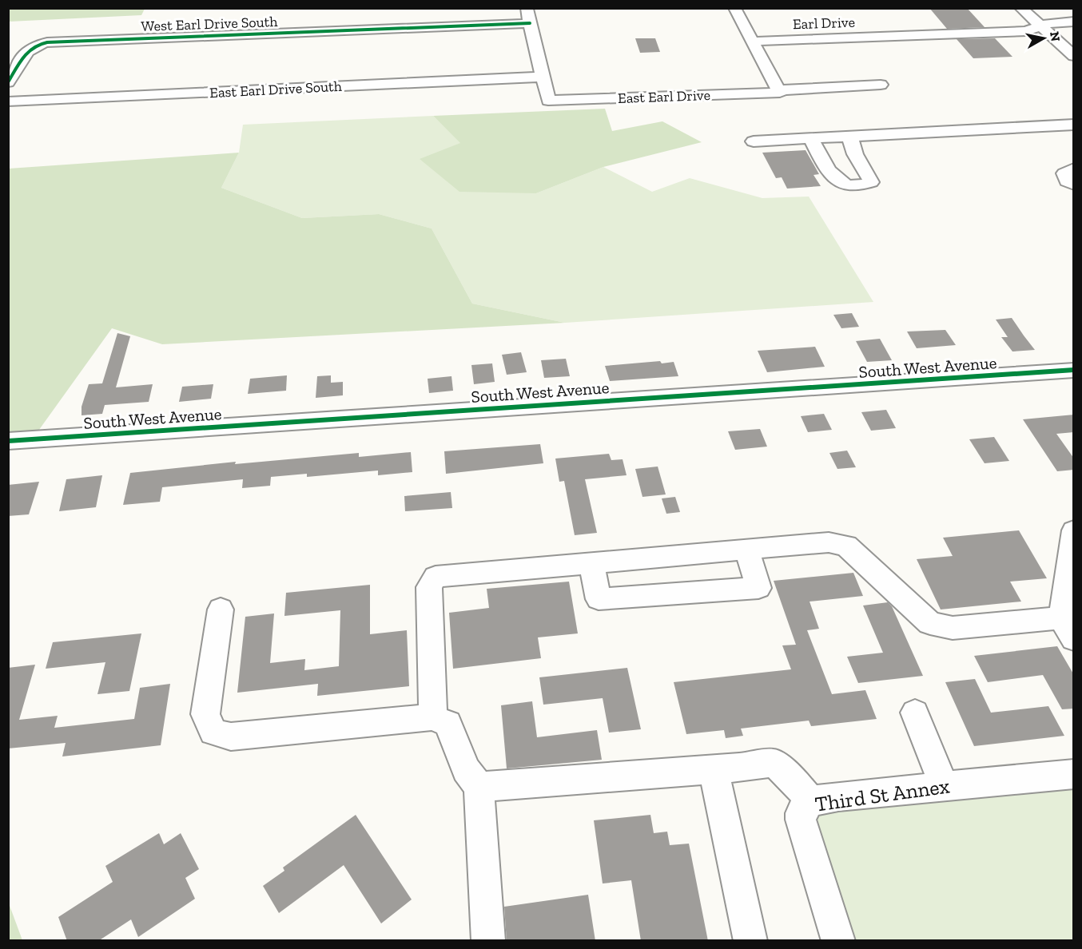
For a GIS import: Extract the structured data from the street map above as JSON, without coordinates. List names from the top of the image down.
{
  "streets": {
    "street": [
      "Earl Drive",
      "West Earl Drive South",
      "East Earl Drive South",
      "East Earl Drive",
      "South West Avenue",
      "Third St Annex"
    ]
  },
  "crossings": [
    ["East Earl Drive South", "East Earl Drive"]
  ],
  "north": "right"
}
